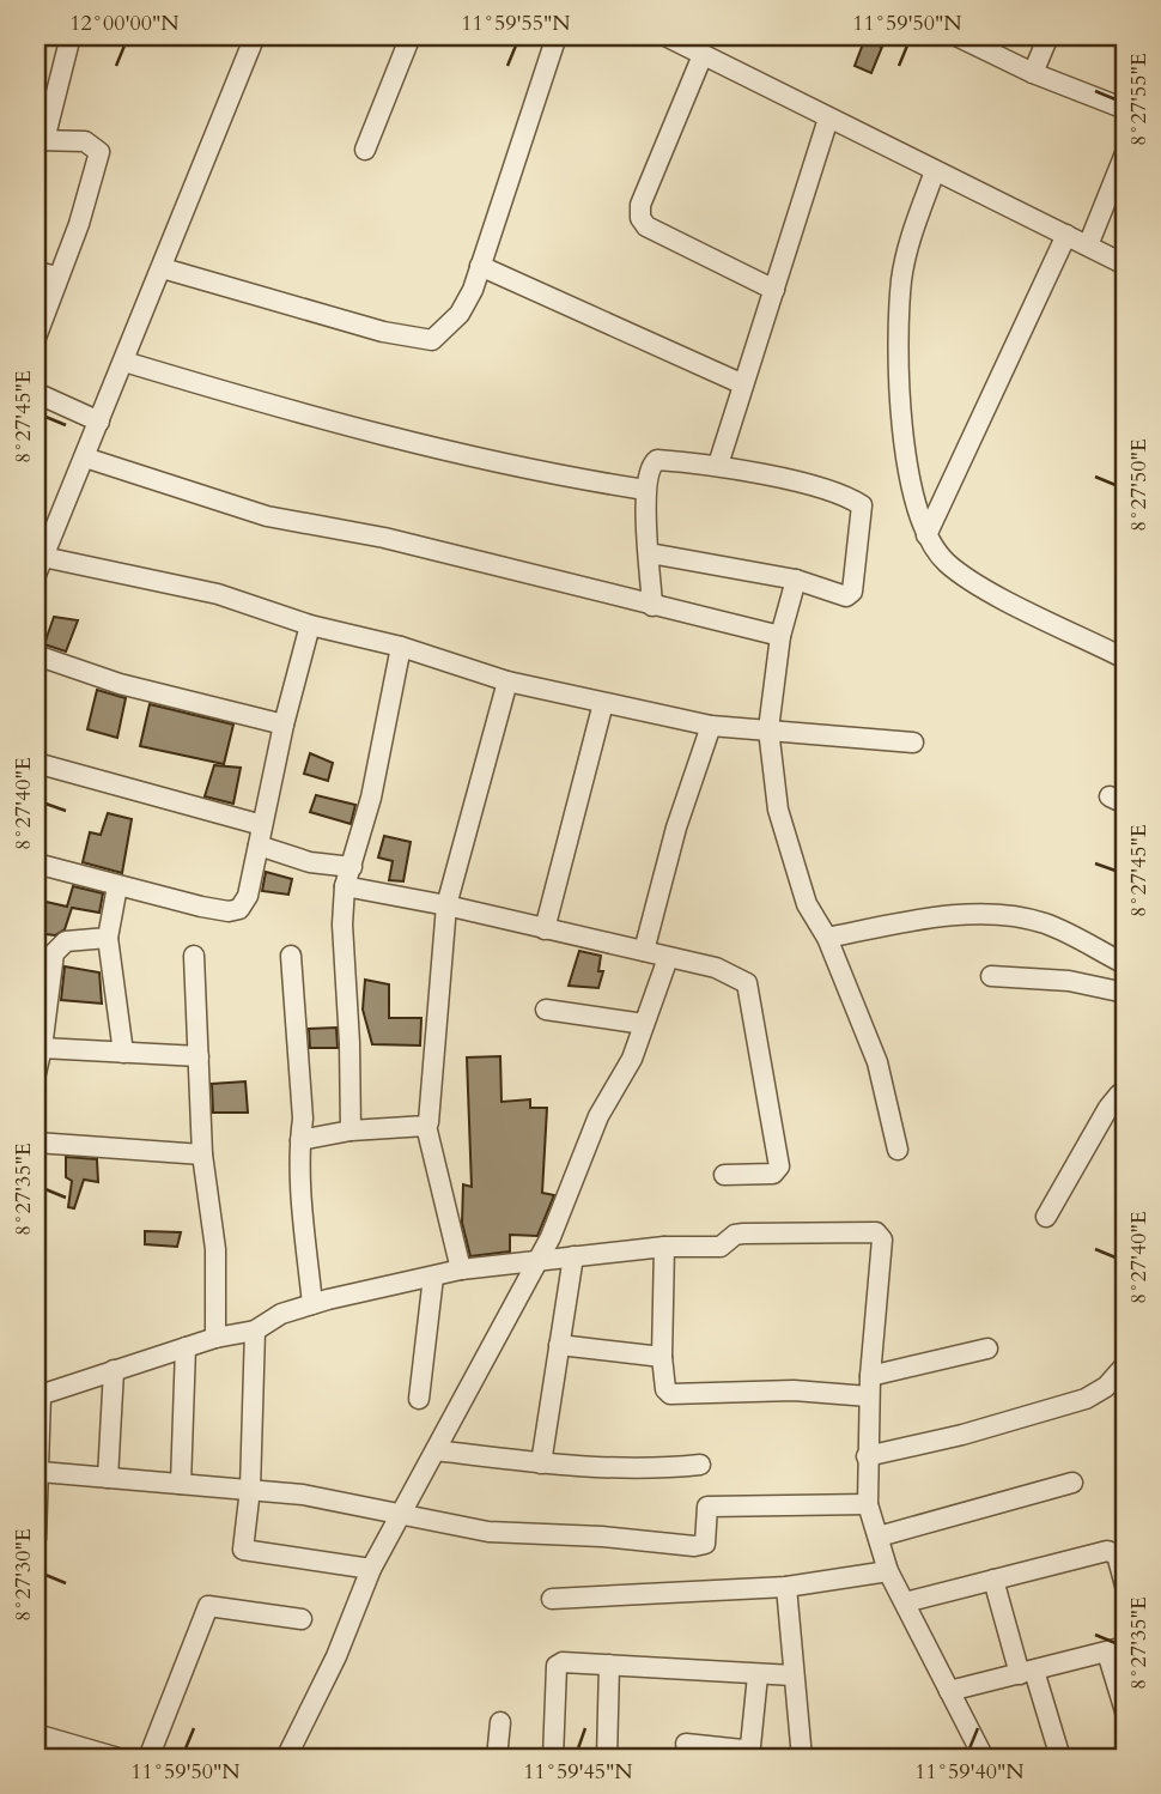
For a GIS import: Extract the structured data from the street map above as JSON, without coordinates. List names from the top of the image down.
{
  "coordinates": [
    "12°00'00\"N",
    "11°59'55\"N",
    "11°59'50\"N",
    "8°27'55\"E",
    "8°27'45\"E",
    "8°27'50\"E",
    "8°27'40\"E",
    "8°27'35\"E",
    "8°27'30\"E",
    "11°59'45\"N",
    "11°59'40\"N"
  ]
}
